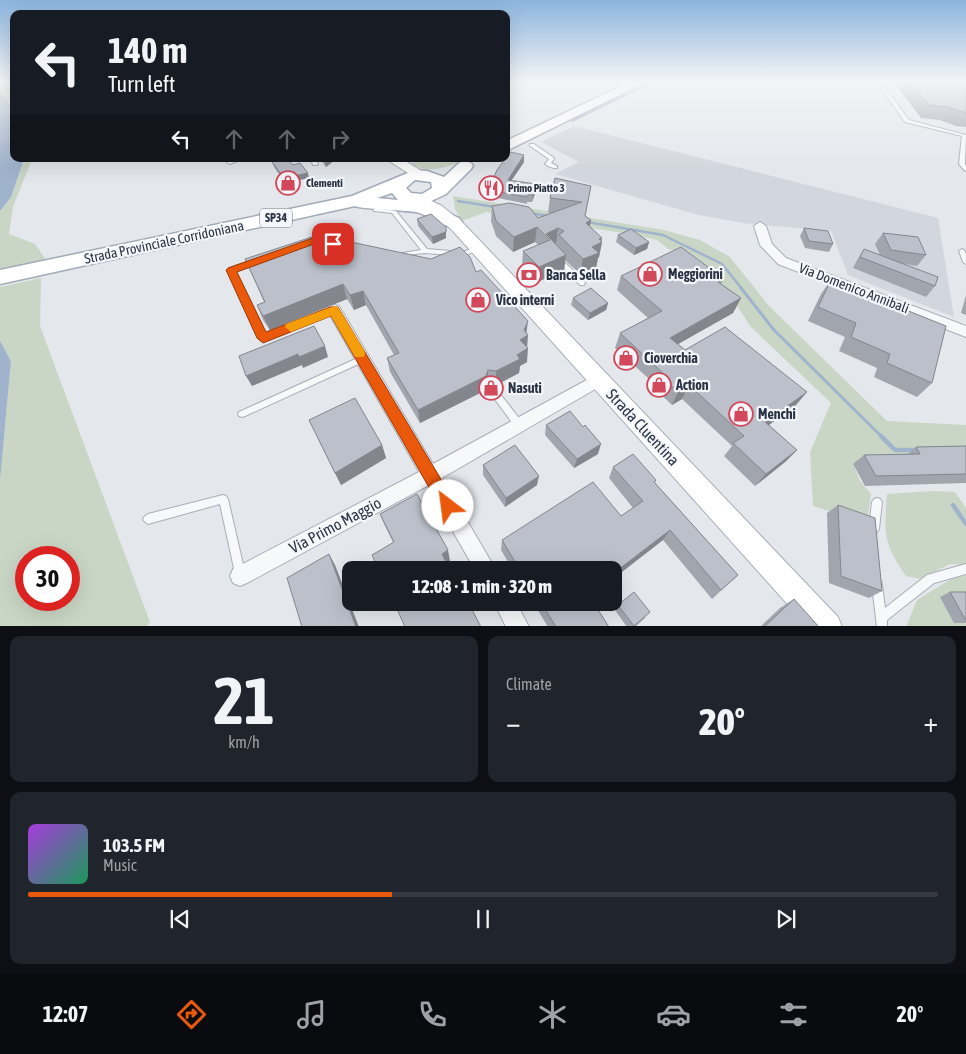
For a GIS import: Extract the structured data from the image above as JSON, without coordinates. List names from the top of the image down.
{
  "streets": {
    "main road": ["SP34", "Strada Provinciale Corridoniana", "Strada Cluentina"],
    "street": ["Via Domenico Annibali", "Via Primo Maggio"]
  },
  "crossings": [
    ["SP34", "Strada Provinciale Corridoniana"],
    ["SP34", "Strada Cluentina"],
    ["Strada Provinciale Corridoniana", "Strada Cluentina"],
    ["Strada Cluentina", "Via Primo Maggio"]
  ],
  "places": {
    "shop": [
      "Clementi",
      "Meggiorini",
      "Vico interni",
      "Cioverchia",
      "Action",
      "Nasuti",
      "Menchi"
    ],
    "restaurant": ["Primo Piatto 3"],
    "bank": ["Banca Sella"]
  },
  "page": {
    "turn": ["140 m", "Turn left"],
    "limit": "30",
    "trip": "12:08 · 1 min · 320 m",
    "tile": [
      ["21", "km/h"],
      "Climate"
    ],
    "heat": ["−", "20°", "+"],
    "song": ["103.5 FM", "Music"],
    "tabs": ["12:07", "20°"]
  }
}
